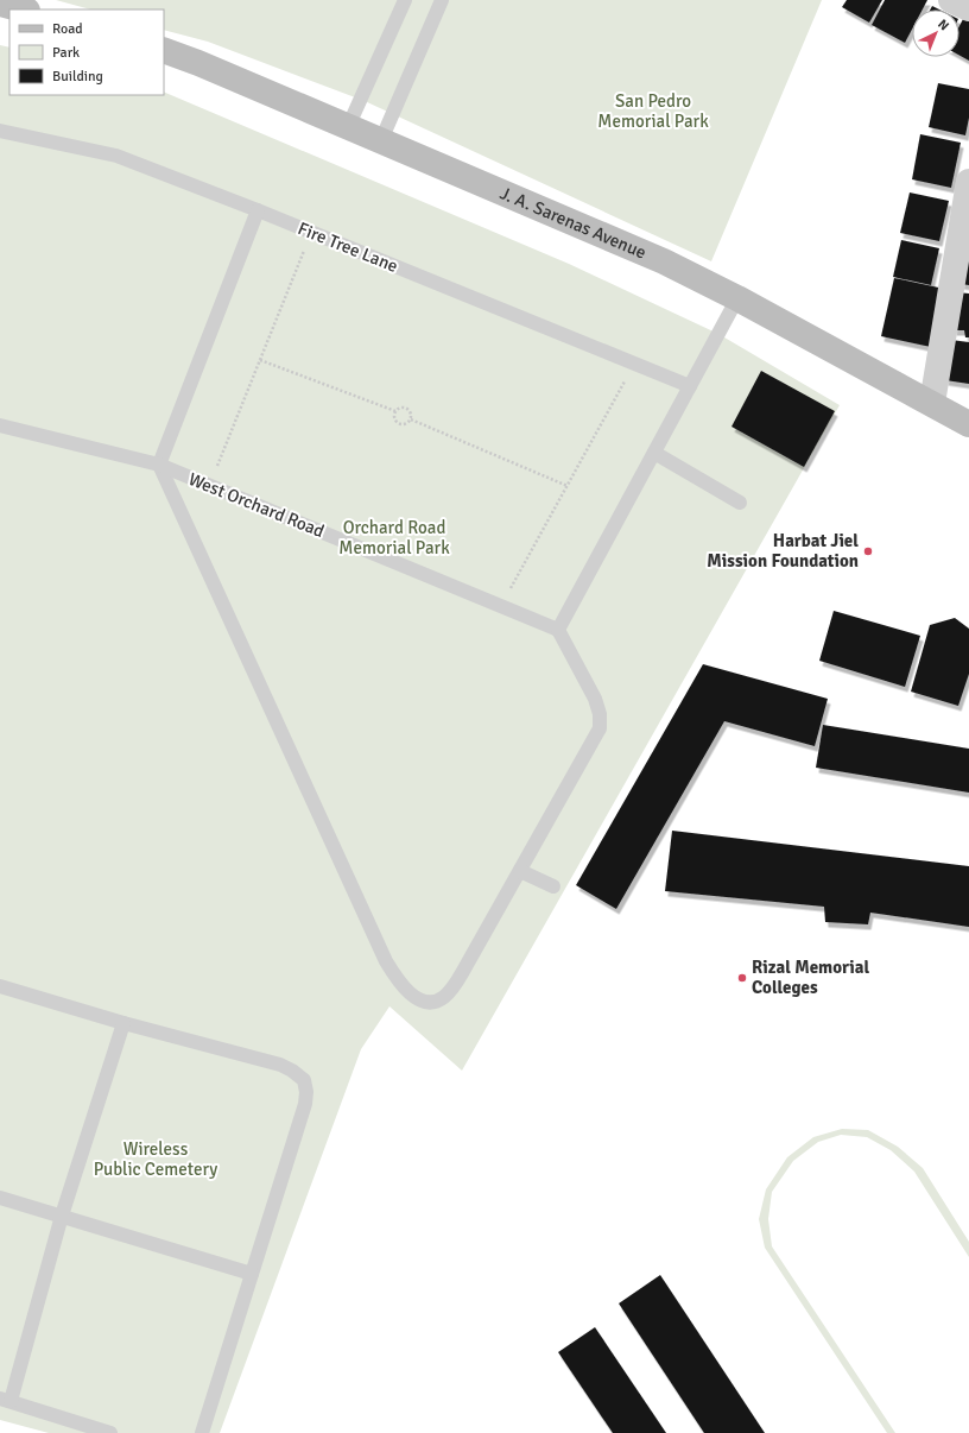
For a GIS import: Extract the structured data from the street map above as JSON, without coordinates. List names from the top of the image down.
{
  "streets": {
    "main road": ["J. A. Sarenas Avenue"],
    "lane": ["Fire Tree Lane", "West Orchard Road"]
  },
  "parks": ["San Pedro Memorial Park", "Orchard Road Memorial Park", "Wireless Public Cemetery"],
  "places": ["Harbat Jiel Mission Foundation", "Rizal Memorial Colleges"],
  "legend": ["Road", "Park", "Building"],
  "north": "top right"
}
